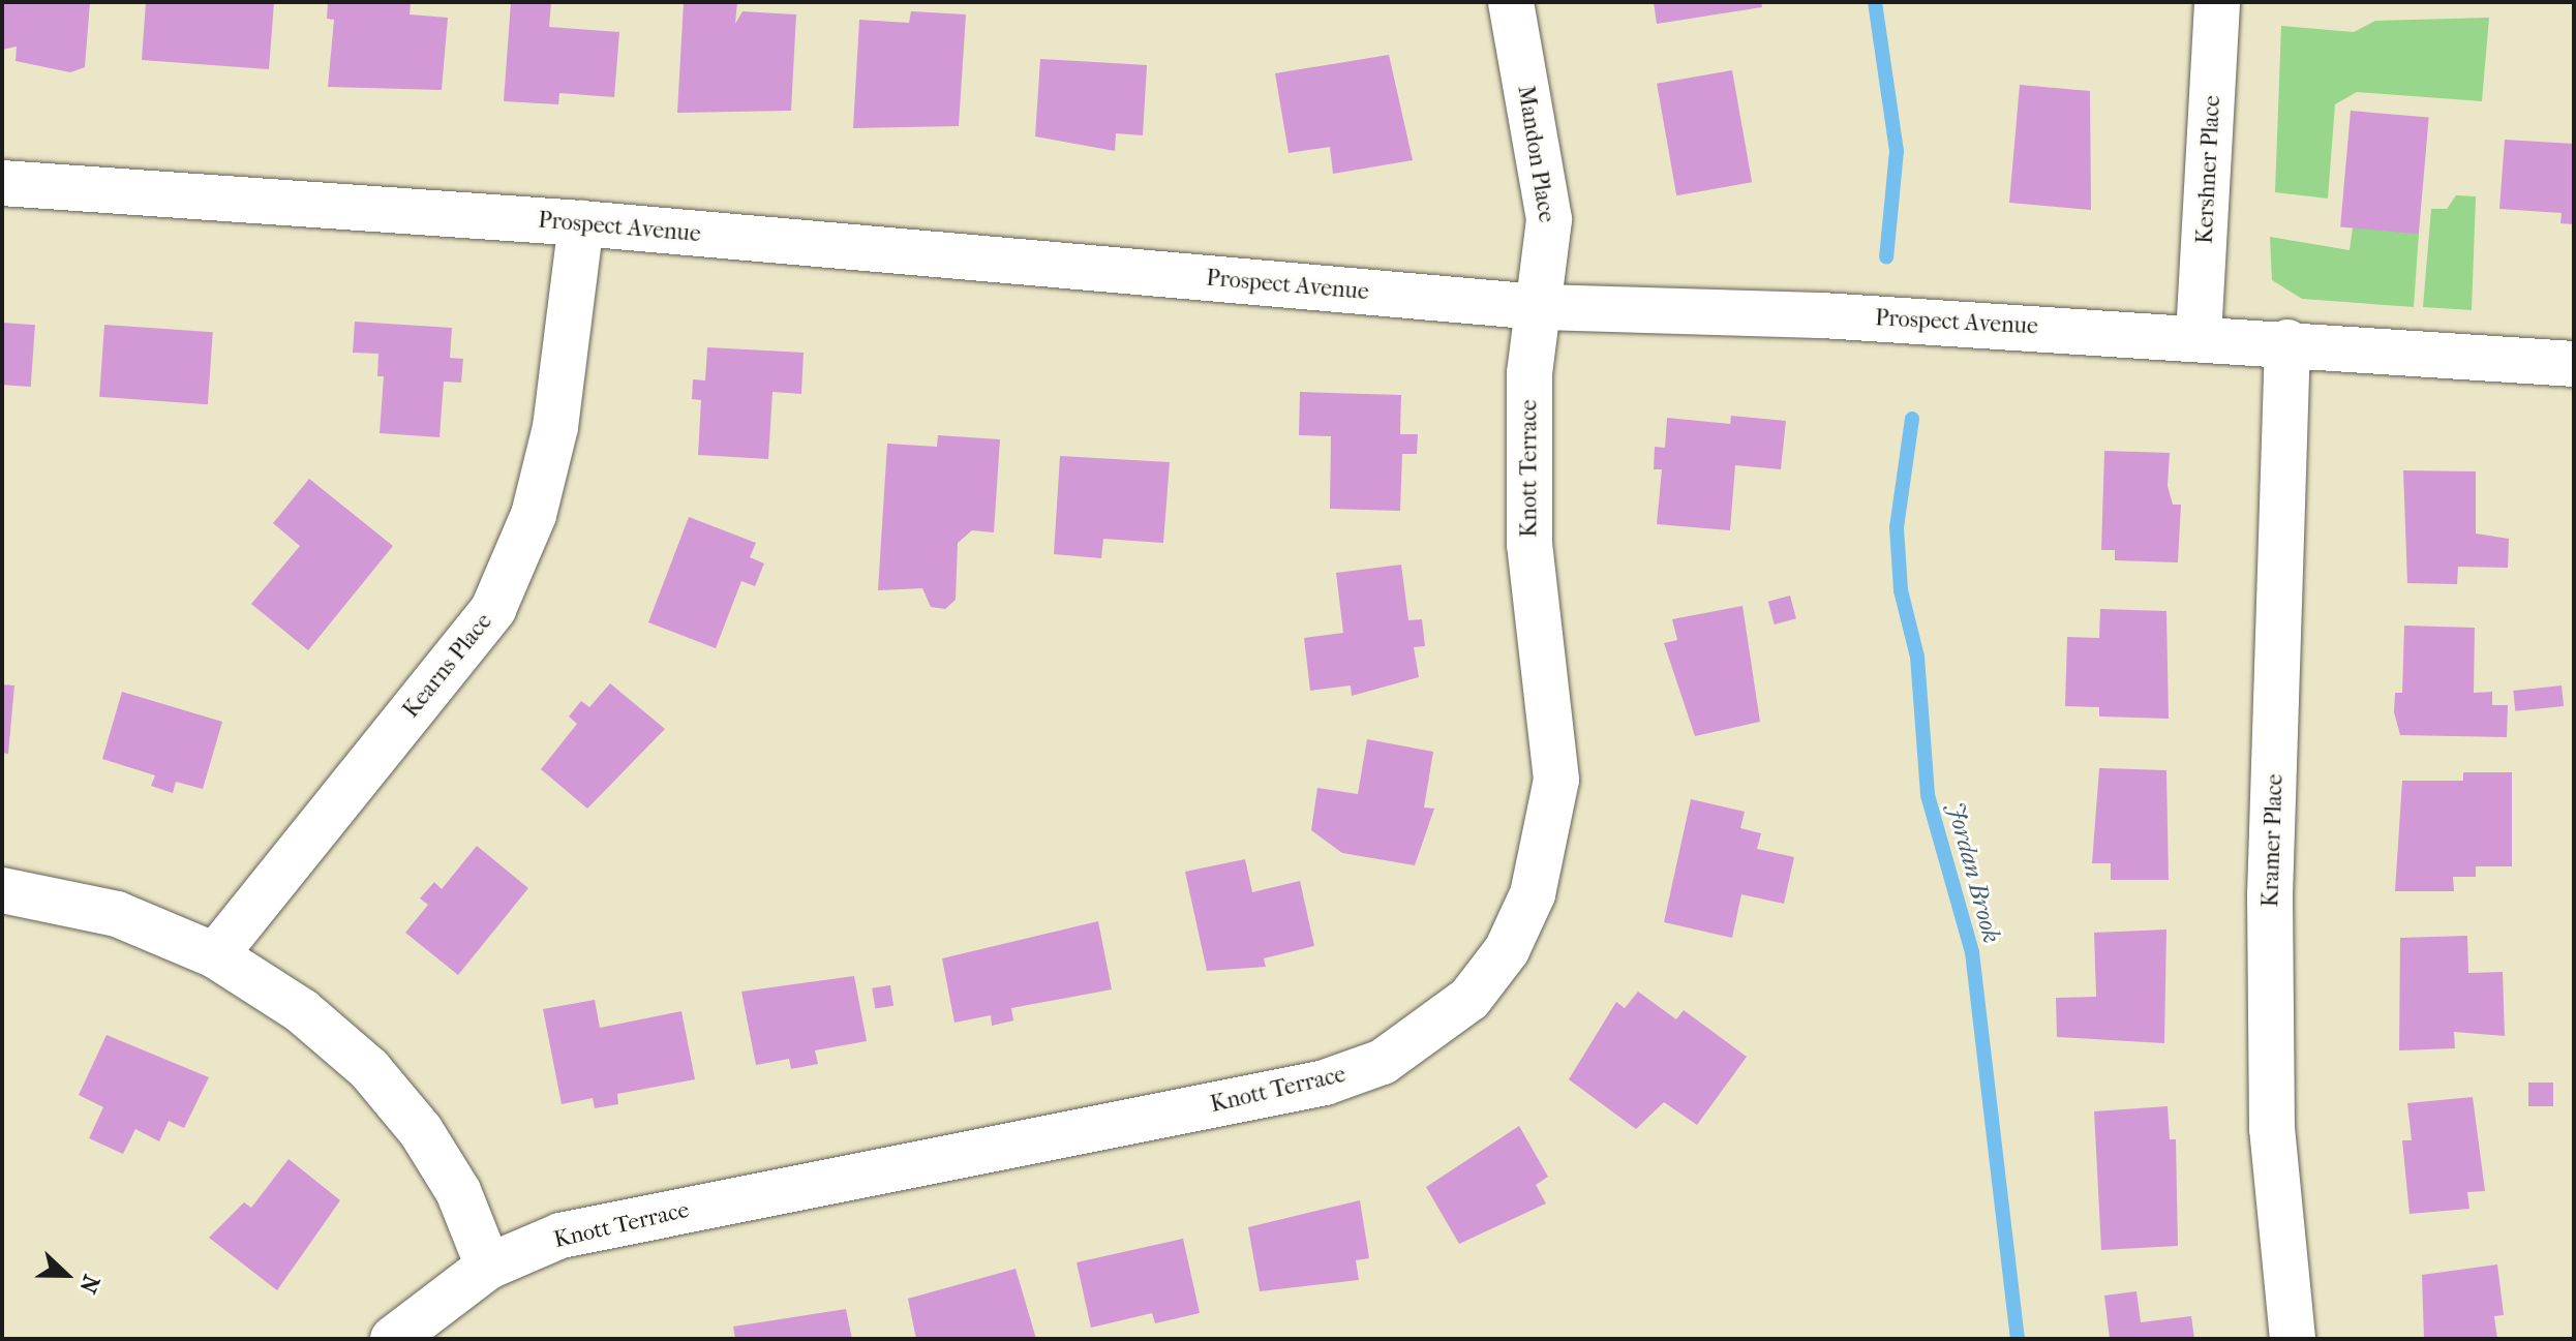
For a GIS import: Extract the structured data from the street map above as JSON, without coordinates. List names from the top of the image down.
{
  "streets": {
    "street": [
      "Mandon Place",
      "Kershner Place",
      "Prospect Avenue",
      "Knott Terrace",
      "Kearns Place",
      "Kramer Place"
    ]
  },
  "crossings": [
    ["Mandon Place", "Prospect Avenue"],
    ["Mandon Place", "Knott Terrace"],
    ["Kershner Place", "Prospect Avenue"],
    ["Prospect Avenue", "Knott Terrace"],
    ["Prospect Avenue", "Kearns Place"],
    ["Prospect Avenue", "Kramer Place"]
  ],
  "water": ["Jordan Brook"],
  "north": "right"
}
